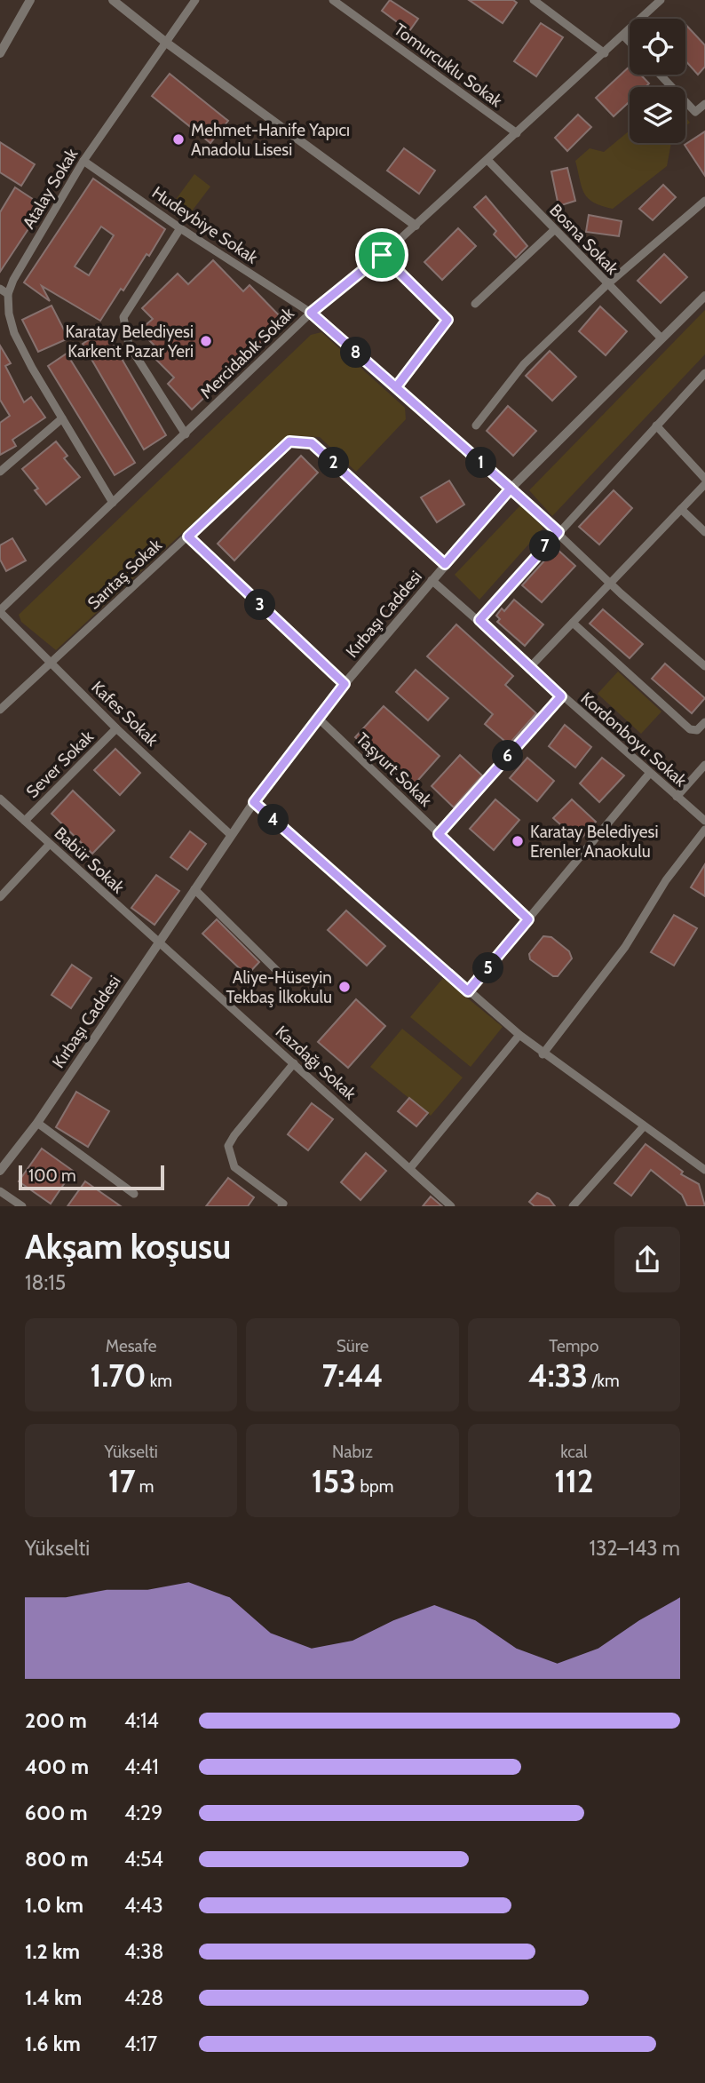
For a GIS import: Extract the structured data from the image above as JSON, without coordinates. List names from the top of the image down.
{
  "streets": {
    "street": [
      "Tomurcuklu Sokak",
      "Atalay Sokak",
      "Hudeybiye Sokak",
      "Bosna Sokak",
      "Mercidabık Sokak",
      "Sarıtaş Sokak",
      "Kırbaşı Caddesi",
      "Kafes Sokak",
      "Kordonboyu Sokak",
      "Sever Sokak",
      "Taşyurt Sokak",
      "Babür Sokak",
      "Kazdağı Sokak"
    ]
  },
  "crossings": [
    ["Tomurcuklu Sokak", "Mercidabık Sokak"],
    ["Atalay Sokak", "Hudeybiye Sokak"],
    ["Hudeybiye Sokak", "Mercidabık Sokak"],
    ["Hudeybiye Sokak", "Kırbaşı Caddesi"],
    ["Bosna Sokak", "Mercidabık Sokak"],
    ["Bosna Sokak", "Kırbaşı Caddesi"],
    ["Mercidabık Sokak", "Kafes Sokak"],
    ["Sarıtaş Sokak", "Kırbaşı Caddesi"],
    ["Sarıtaş Sokak", "Kafes Sokak"],
    ["Kırbaşı Caddesi", "Kafes Sokak"],
    ["Kırbaşı Caddesi", "Kordonboyu Sokak"],
    ["Kırbaşı Caddesi", "Taşyurt Sokak"],
    ["Kırbaşı Caddesi", "Babür Sokak"],
    ["Kırbaşı Caddesi", "Kazdağı Sokak"],
    ["Kafes Sokak", "Sever Sokak"],
    ["Sever Sokak", "Babür Sokak"],
    ["Babür Sokak", "Kazdağı Sokak"]
  ],
  "places": [
    "Mehmet-Hanife Yapıcı Anadolu Lisesi",
    "Karatay Belediyesi Karkent Pazar Yeri",
    "Karatay Belediyesi Erenler Anaokulu",
    "Aliye-Hüseyin Tekbaş İlkokulu"
  ],
  "scale_bar": "100 m",
  "page": {
    "pins": [
      "8",
      "1",
      "2",
      "7",
      "3",
      "6",
      "4",
      "5"
    ],
    "scale": "100 m",
    "heading": ["Akşam koşusu", "18:15"],
    "stats": [
      ["Mesafe", "1.70 km"],
      ["Süre", "7:44"],
      ["Tempo", "4:33 /km"],
      ["Yükselti", "17 m"],
      ["Nabız", "153 bpm"],
      ["kcal", "112"]
    ],
    "chart": ["Yükselti", "132–143 m"],
    "list": [
      {
        "name": "200 m",
        "note": "4:14"
      },
      {
        "name": "400 m",
        "note": "4:41"
      },
      {
        "name": "600 m",
        "note": "4:29"
      },
      {
        "name": "800 m",
        "note": "4:54"
      },
      {
        "name": "1.0 km",
        "note": "4:43"
      },
      {
        "name": "1.2 km",
        "note": "4:38"
      },
      {
        "name": "1.4 km",
        "note": "4:28"
      },
      {
        "name": "1.6 km",
        "note": "4:17"
      }
    ]
  }
}
